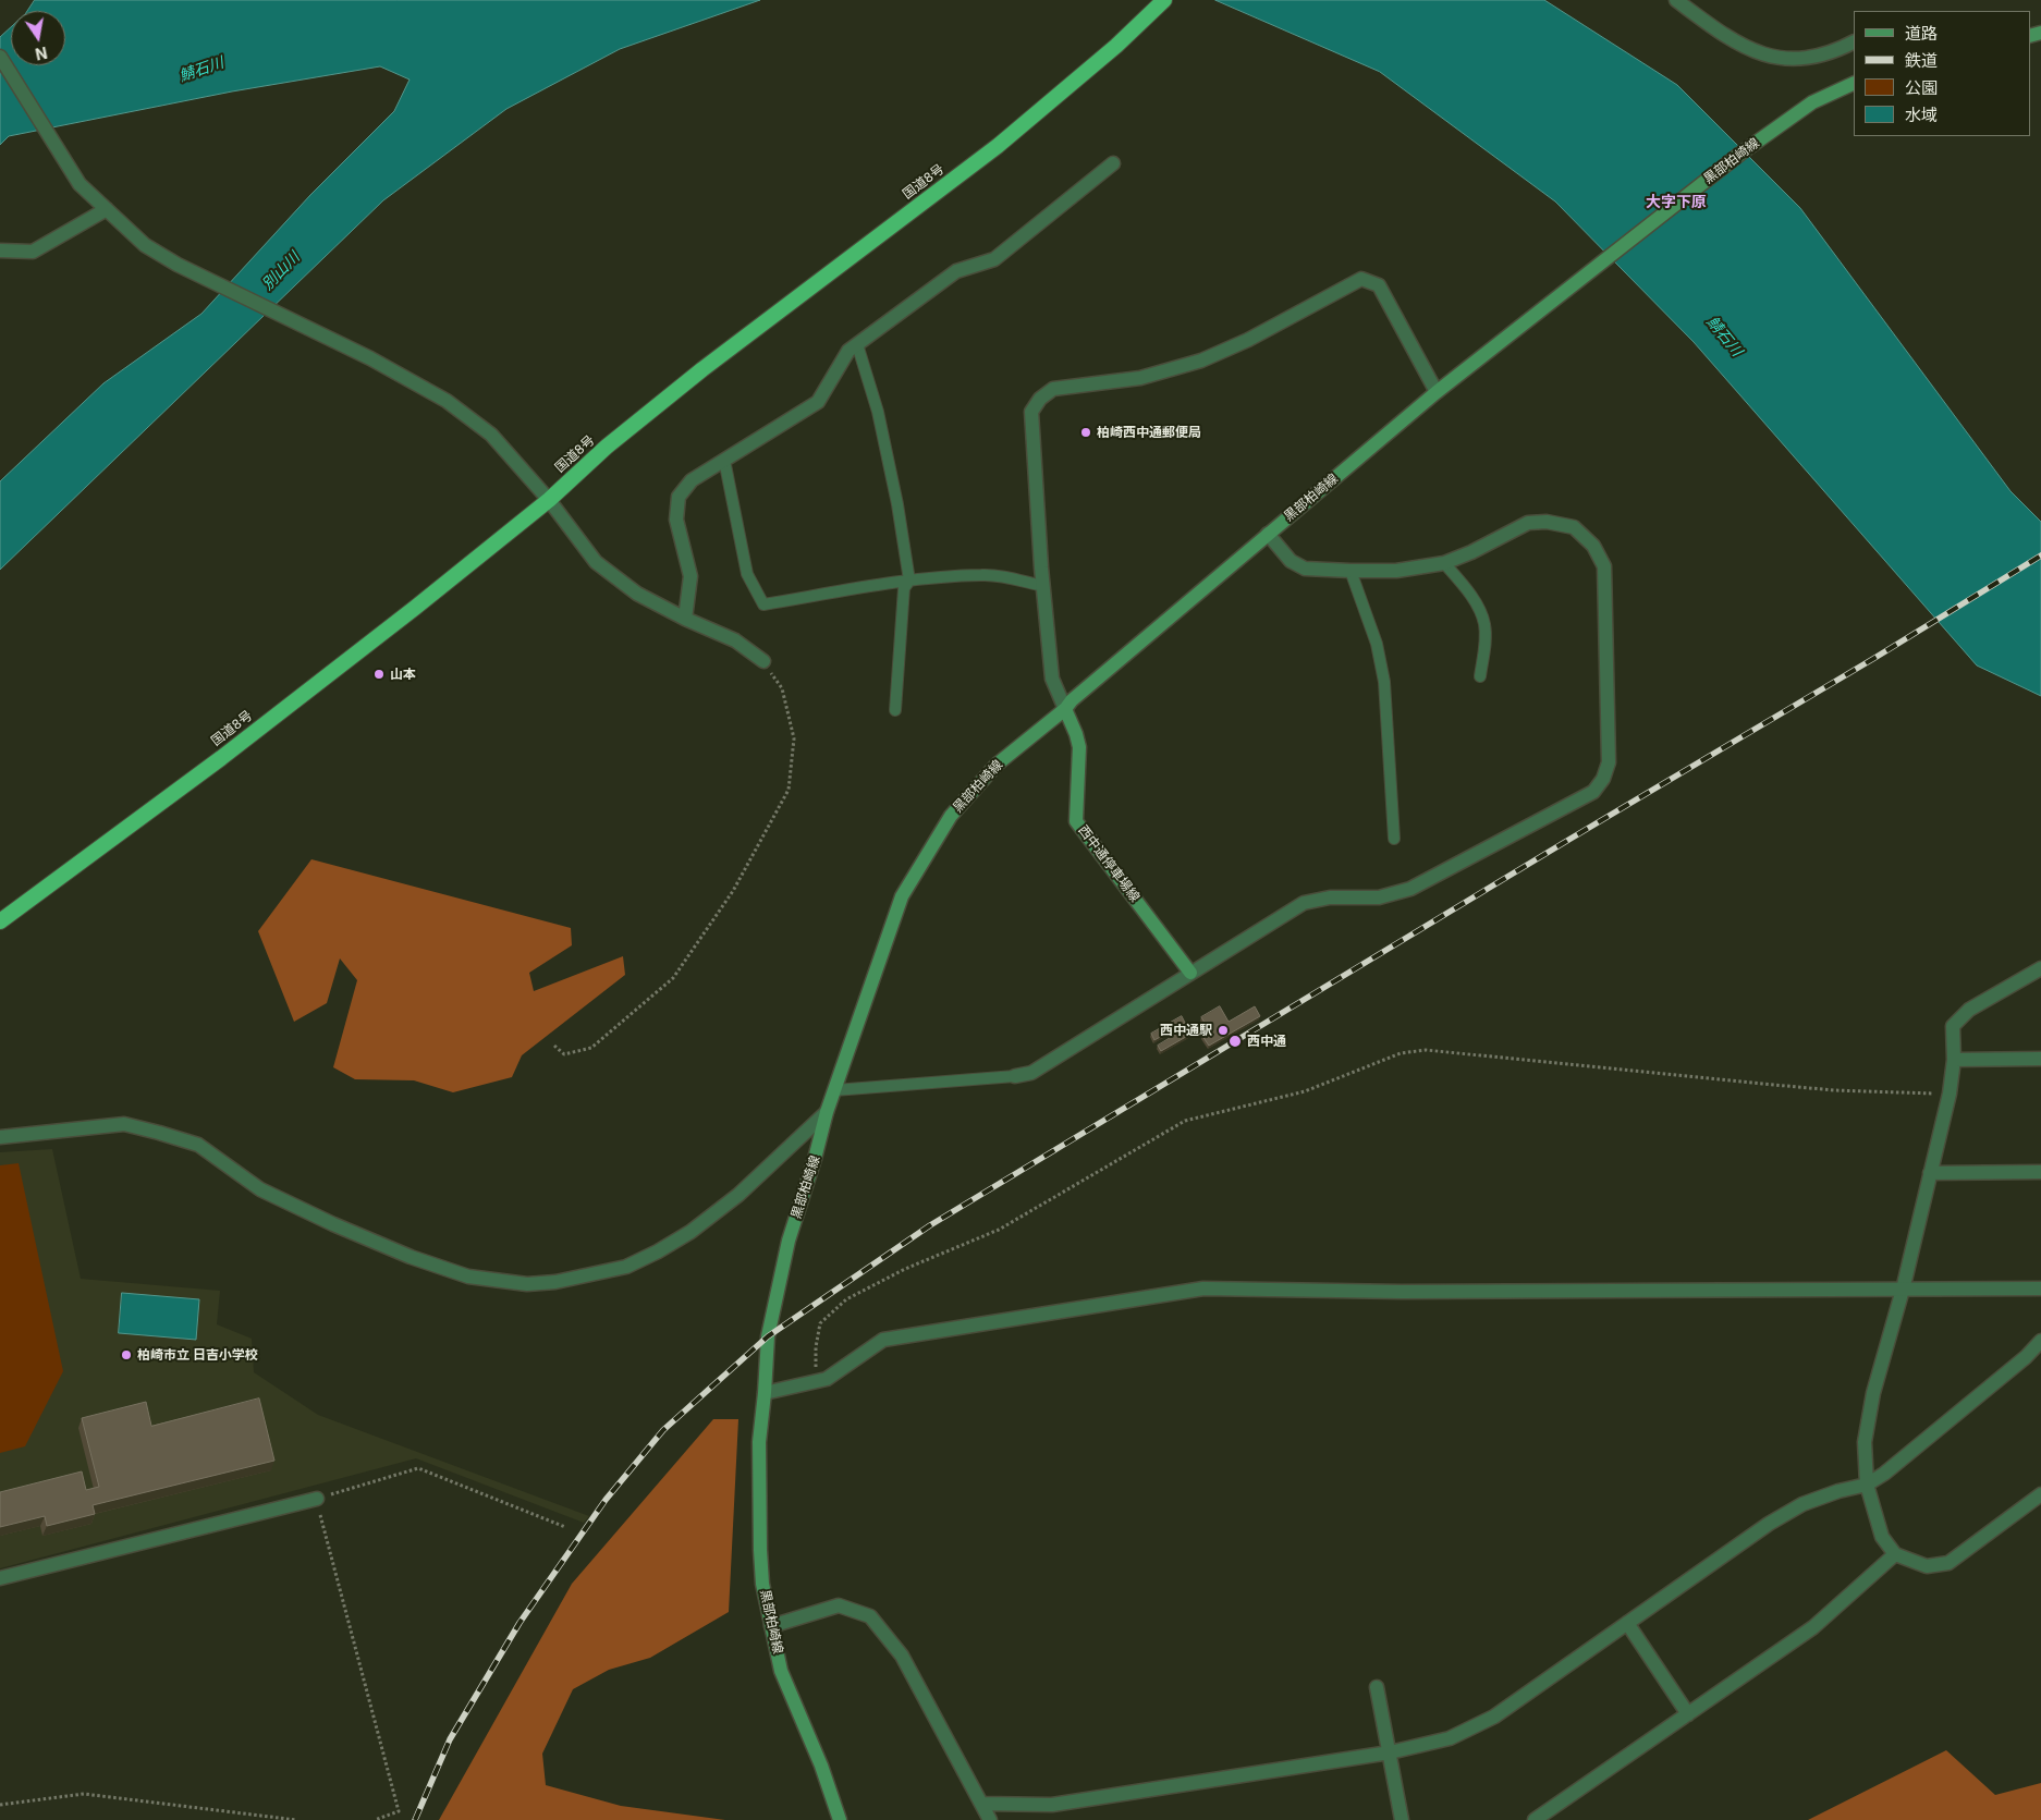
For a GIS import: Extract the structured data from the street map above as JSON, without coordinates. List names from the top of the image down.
{
  "streets": {
    "highway": ["国道8号"],
    "main road": ["黒部柏崎線", "西中通停車場線"]
  },
  "crossings": [
    ["黒部柏崎線", "西中通停車場線"]
  ],
  "districts": ["大字下原"],
  "water": ["鯖石川", "別山川"],
  "places": [
    "柏崎西中通郵便局",
    "山本",
    "西中通駅",
    "西中通",
    "柏崎市立 日吉小学校"
  ],
  "legend": [
    "道路",
    "鉄道",
    "公園",
    "水域"
  ],
  "north": "bottom"
}
